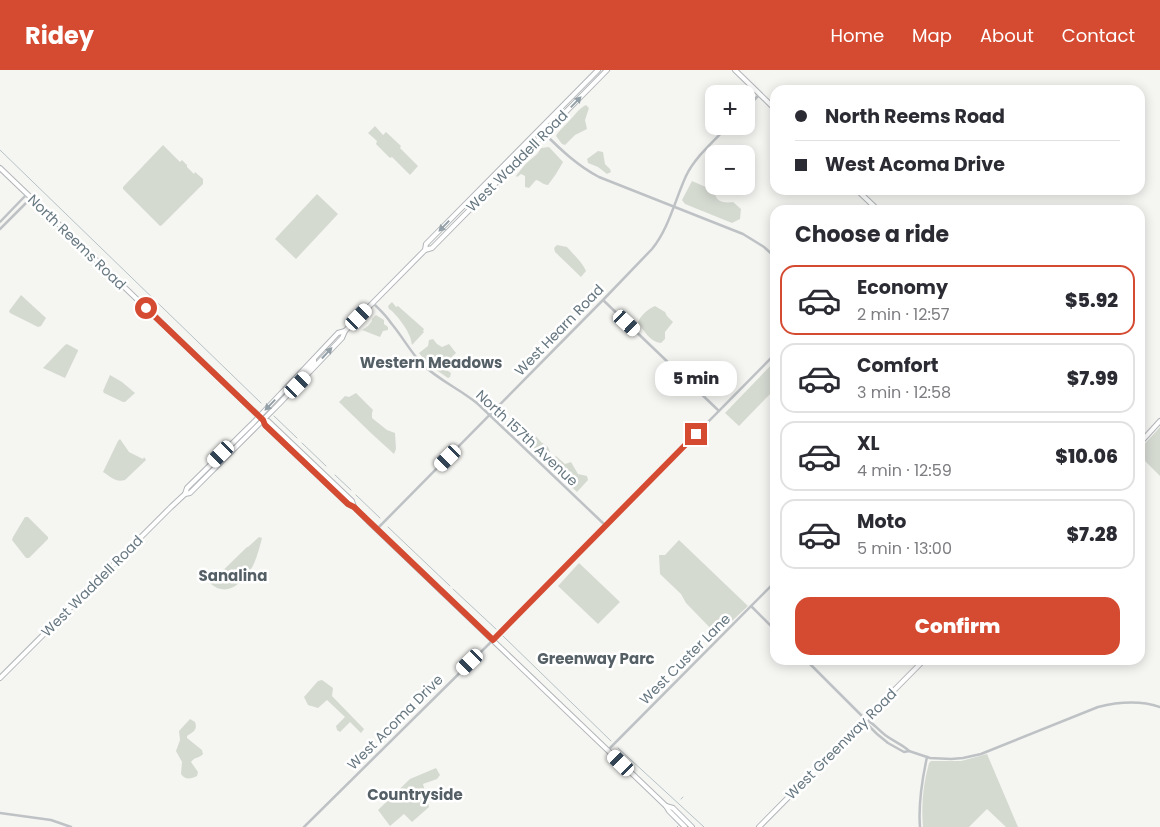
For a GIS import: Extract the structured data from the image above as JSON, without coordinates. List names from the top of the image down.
{
  "streets": {
    "main road": ["West Waddell Road", "North Reems Road", "West Greenway Road"],
    "street": [
      "West Hearn Road",
      "North 157th Avenue",
      "West Custer Lane",
      "West Acoma Drive"
    ]
  },
  "crossings": [
    ["West Waddell Road", "North Reems Road"],
    ["West Waddell Road", "North 157th Avenue"],
    ["North Reems Road", "West Hearn Road"],
    ["North Reems Road", "West Custer Lane"],
    ["North Reems Road", "West Acoma Drive"],
    ["West Hearn Road", "North 157th Avenue"],
    ["North 157th Avenue", "West Acoma Drive"]
  ],
  "districts": [
    "Western Meadows",
    "Sanalina",
    "Greenway Parc",
    "Countryside"
  ],
  "page": {
    "header": "Ridey",
    "nav": [
      "Home",
      "Map",
      "About",
      "Contact"
    ],
    "map_buttons": ["+", "−"],
    "banner": ["North Reems Road", "West Acoma Drive"],
    "heading": "Choose a ride",
    "list": [
      {
        "name": "Economy",
        "note": "2 min · 12:57",
        "value": "$5.92"
      },
      {
        "name": "Comfort",
        "note": "3 min · 12:58",
        "value": "$7.99"
      },
      {
        "name": "XL",
        "note": "4 min · 12:59",
        "value": "$10.06"
      },
      {
        "name": "Moto",
        "note": "5 min · 13:00",
        "value": "$7.28"
      }
    ],
    "bubble": "5 min",
    "buttons": "Confirm"
  }
}
